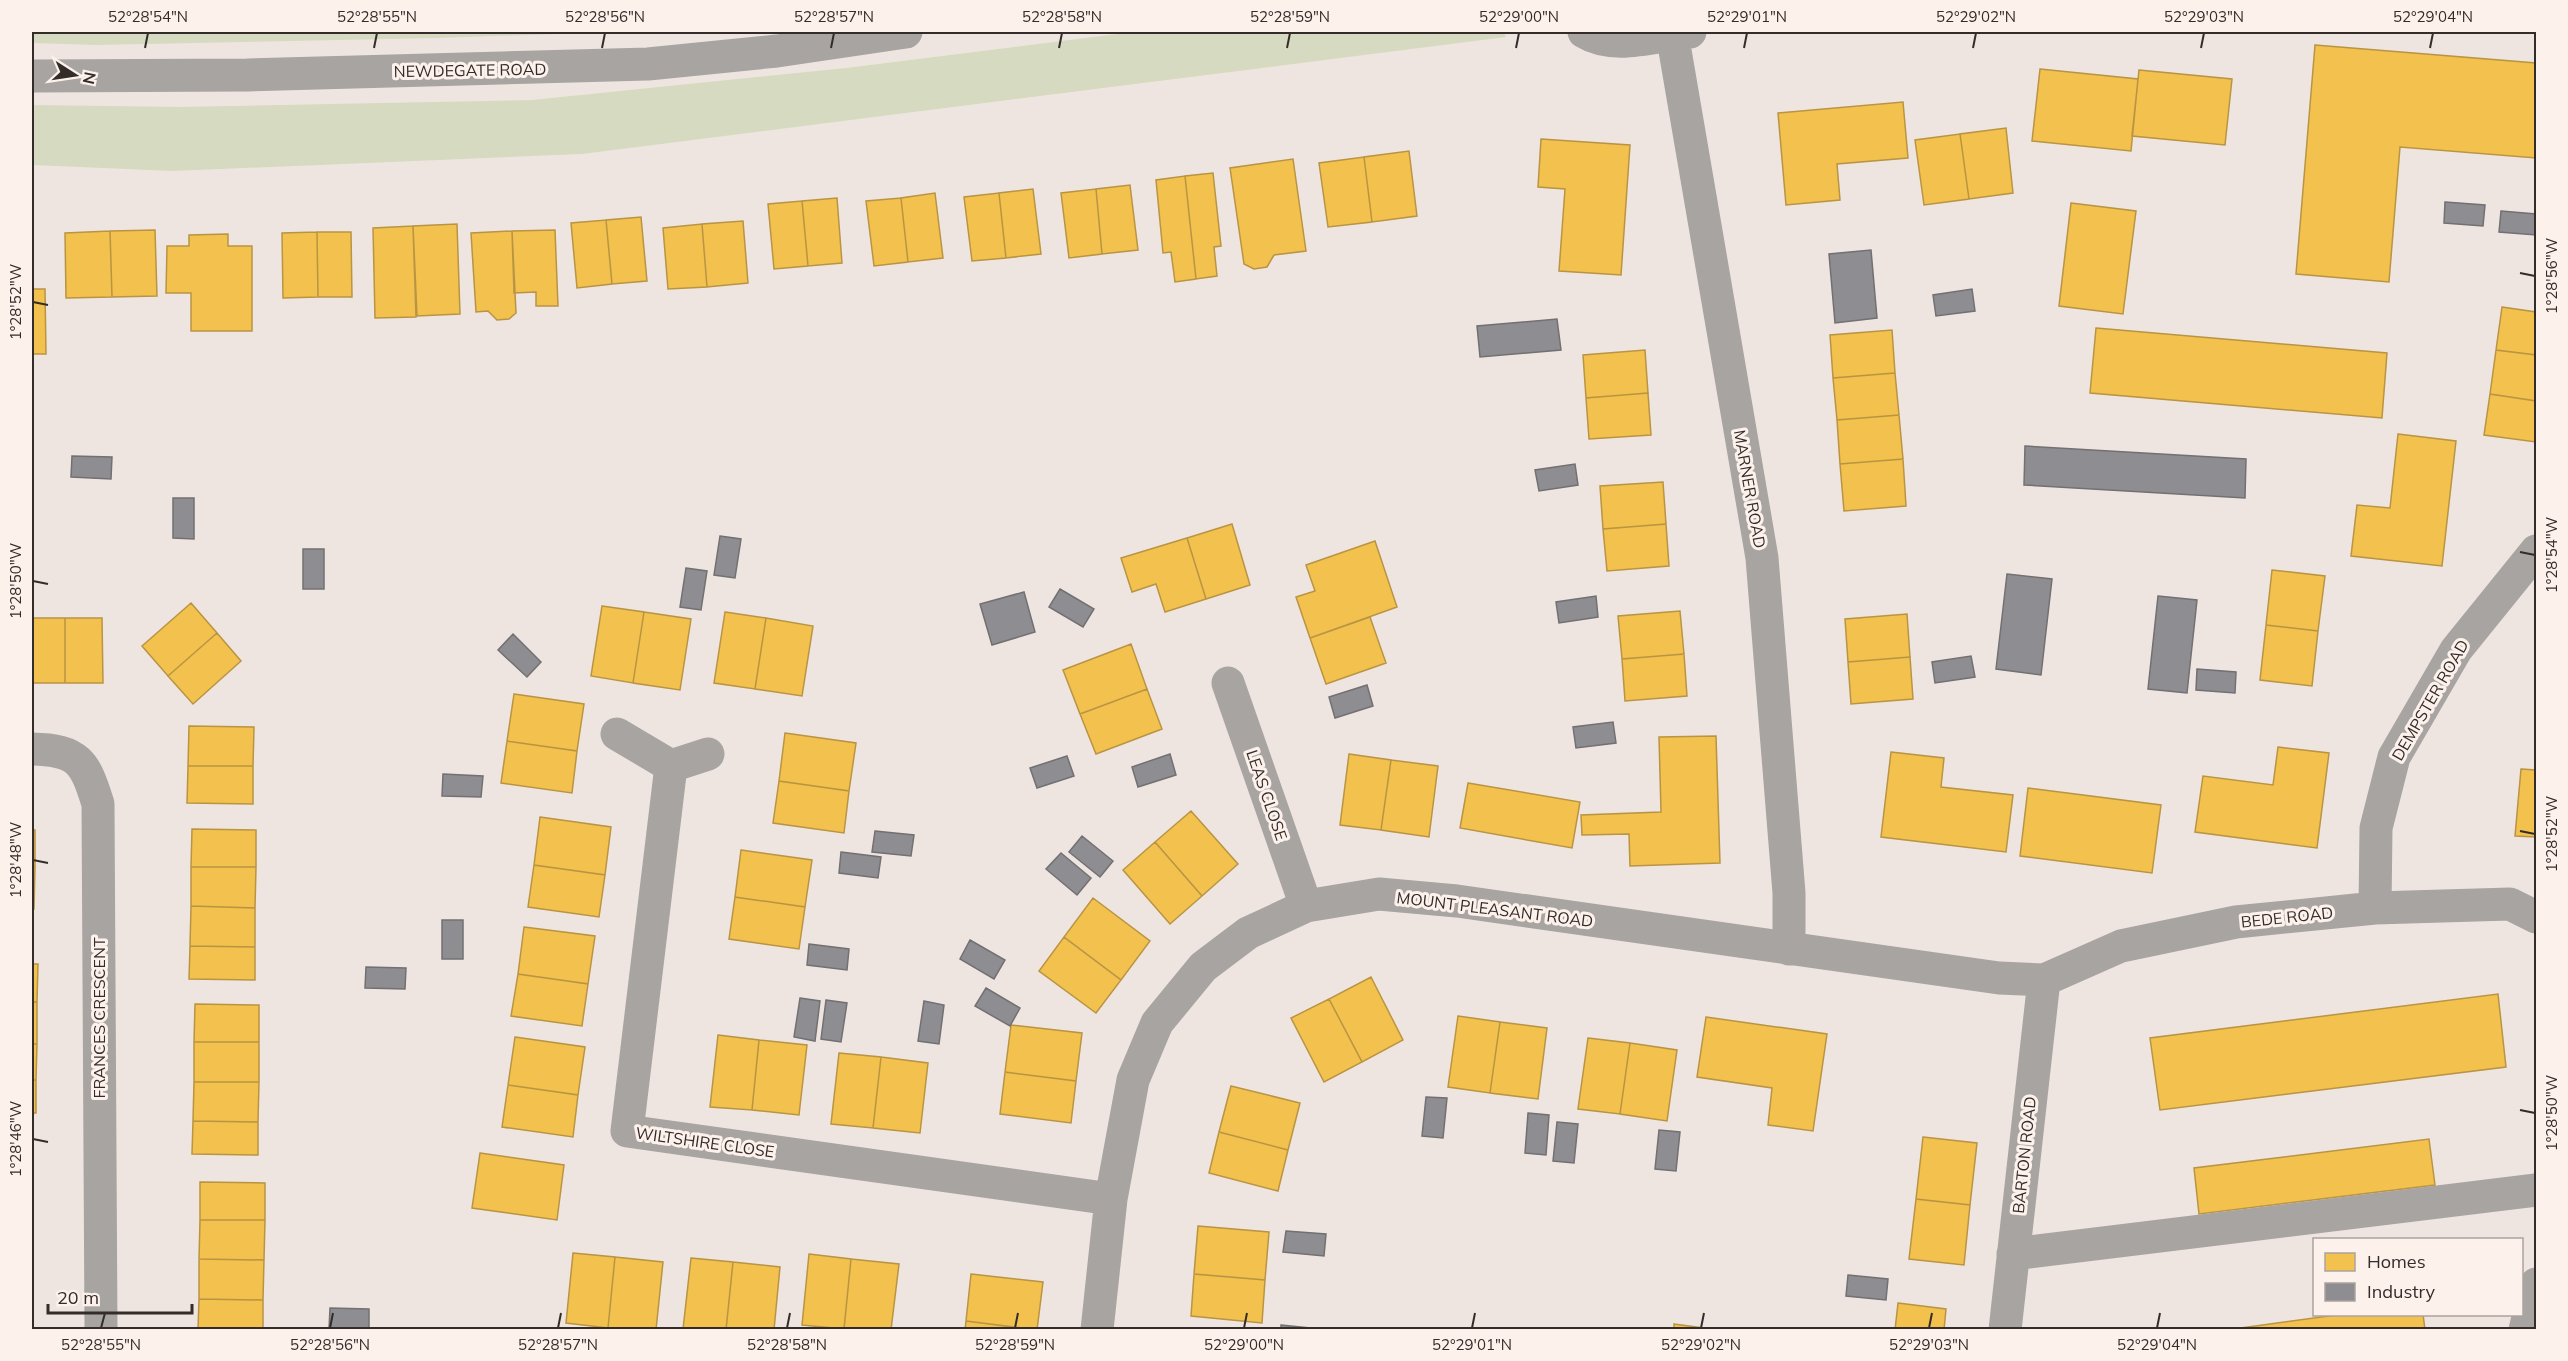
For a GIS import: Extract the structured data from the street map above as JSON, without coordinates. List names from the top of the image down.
{
  "streets": {
    "street": [
      "NEWDEGATE ROAD",
      "MARNER ROAD",
      "DEMPSTER ROAD",
      "LEAS CLOSE",
      "MOUNT PLEASANT ROAD",
      "BEDE ROAD",
      "FRANCES CRESCENT",
      "WILTSHIRE CLOSE",
      "BARTON ROAD"
    ]
  },
  "crossings": [
    ["MARNER ROAD", "MOUNT PLEASANT ROAD"],
    ["DEMPSTER ROAD", "BEDE ROAD"],
    ["LEAS CLOSE", "MOUNT PLEASANT ROAD"],
    ["MOUNT PLEASANT ROAD", "BEDE ROAD"],
    ["MOUNT PLEASANT ROAD", "WILTSHIRE CLOSE"],
    ["MOUNT PLEASANT ROAD", "BARTON ROAD"],
    ["BEDE ROAD", "BARTON ROAD"]
  ],
  "legend": ["Homes", "Industry"],
  "scale_bar": "20 m",
  "north": "right",
  "coordinates": [
    "52°28'54\"N",
    "52°28'55\"N",
    "52°28'56\"N",
    "52°28'57\"N",
    "52°28'58\"N",
    "52°28'59\"N",
    "52°29'00\"N",
    "52°29'01\"N",
    "52°29'02\"N",
    "52°29'03\"N",
    "52°29'04\"N",
    "1°28'56\"W",
    "1°28'52\"W",
    "1°28'54\"W",
    "1°28'50\"W",
    "1°28'48\"W",
    "1°28'46\"W"
  ]
}
